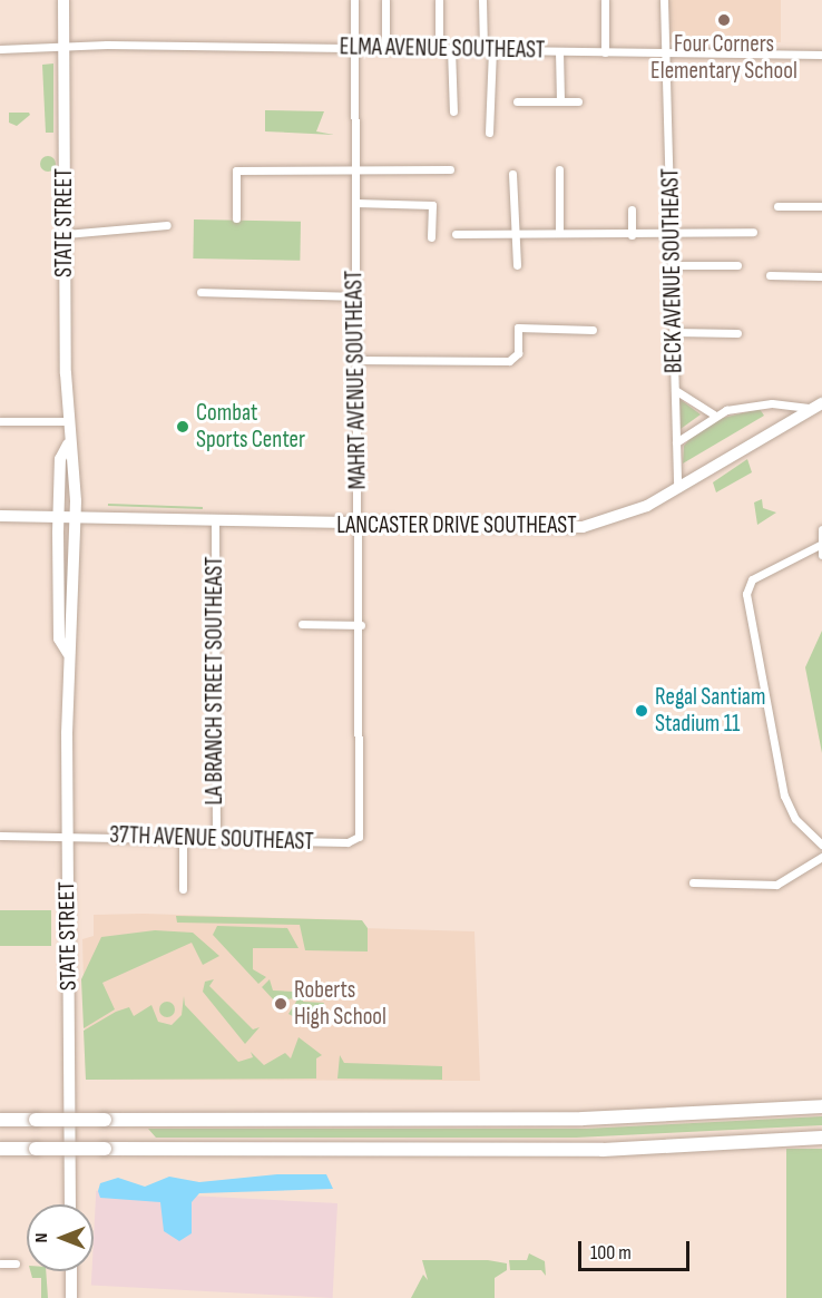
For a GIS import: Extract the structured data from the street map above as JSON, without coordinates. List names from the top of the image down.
{
  "streets": {
    "main road": ["STATE STREET", "LANCASTER DRIVE SOUTHEAST"],
    "street": [
      "ELMA AVENUE SOUTHEAST",
      "BECK AVENUE SOUTHEAST",
      "MAHRT AVENUE SOUTHEAST",
      "LA BRANCH STREET SOUTHEAST",
      "37TH AVENUE SOUTHEAST"
    ]
  },
  "crossings": [
    ["ELMA AVENUE SOUTHEAST", "STATE STREET"],
    ["ELMA AVENUE SOUTHEAST", "BECK AVENUE SOUTHEAST"],
    ["ELMA AVENUE SOUTHEAST", "MAHRT AVENUE SOUTHEAST"],
    ["STATE STREET", "LANCASTER DRIVE SOUTHEAST"],
    ["STATE STREET", "37TH AVENUE SOUTHEAST"],
    ["BECK AVENUE SOUTHEAST", "LANCASTER DRIVE SOUTHEAST"],
    ["MAHRT AVENUE SOUTHEAST", "LANCASTER DRIVE SOUTHEAST"],
    ["MAHRT AVENUE SOUTHEAST", "37TH AVENUE SOUTHEAST"],
    ["LANCASTER DRIVE SOUTHEAST", "LA BRANCH STREET SOUTHEAST"],
    ["LA BRANCH STREET SOUTHEAST", "37TH AVENUE SOUTHEAST"]
  ],
  "places": [
    "Four Corners Elementary School",
    "Combat Sports Center",
    "Regal Santiam Stadium 11",
    "Roberts High School"
  ],
  "scale_bar": "100 m",
  "north": "left"
}
